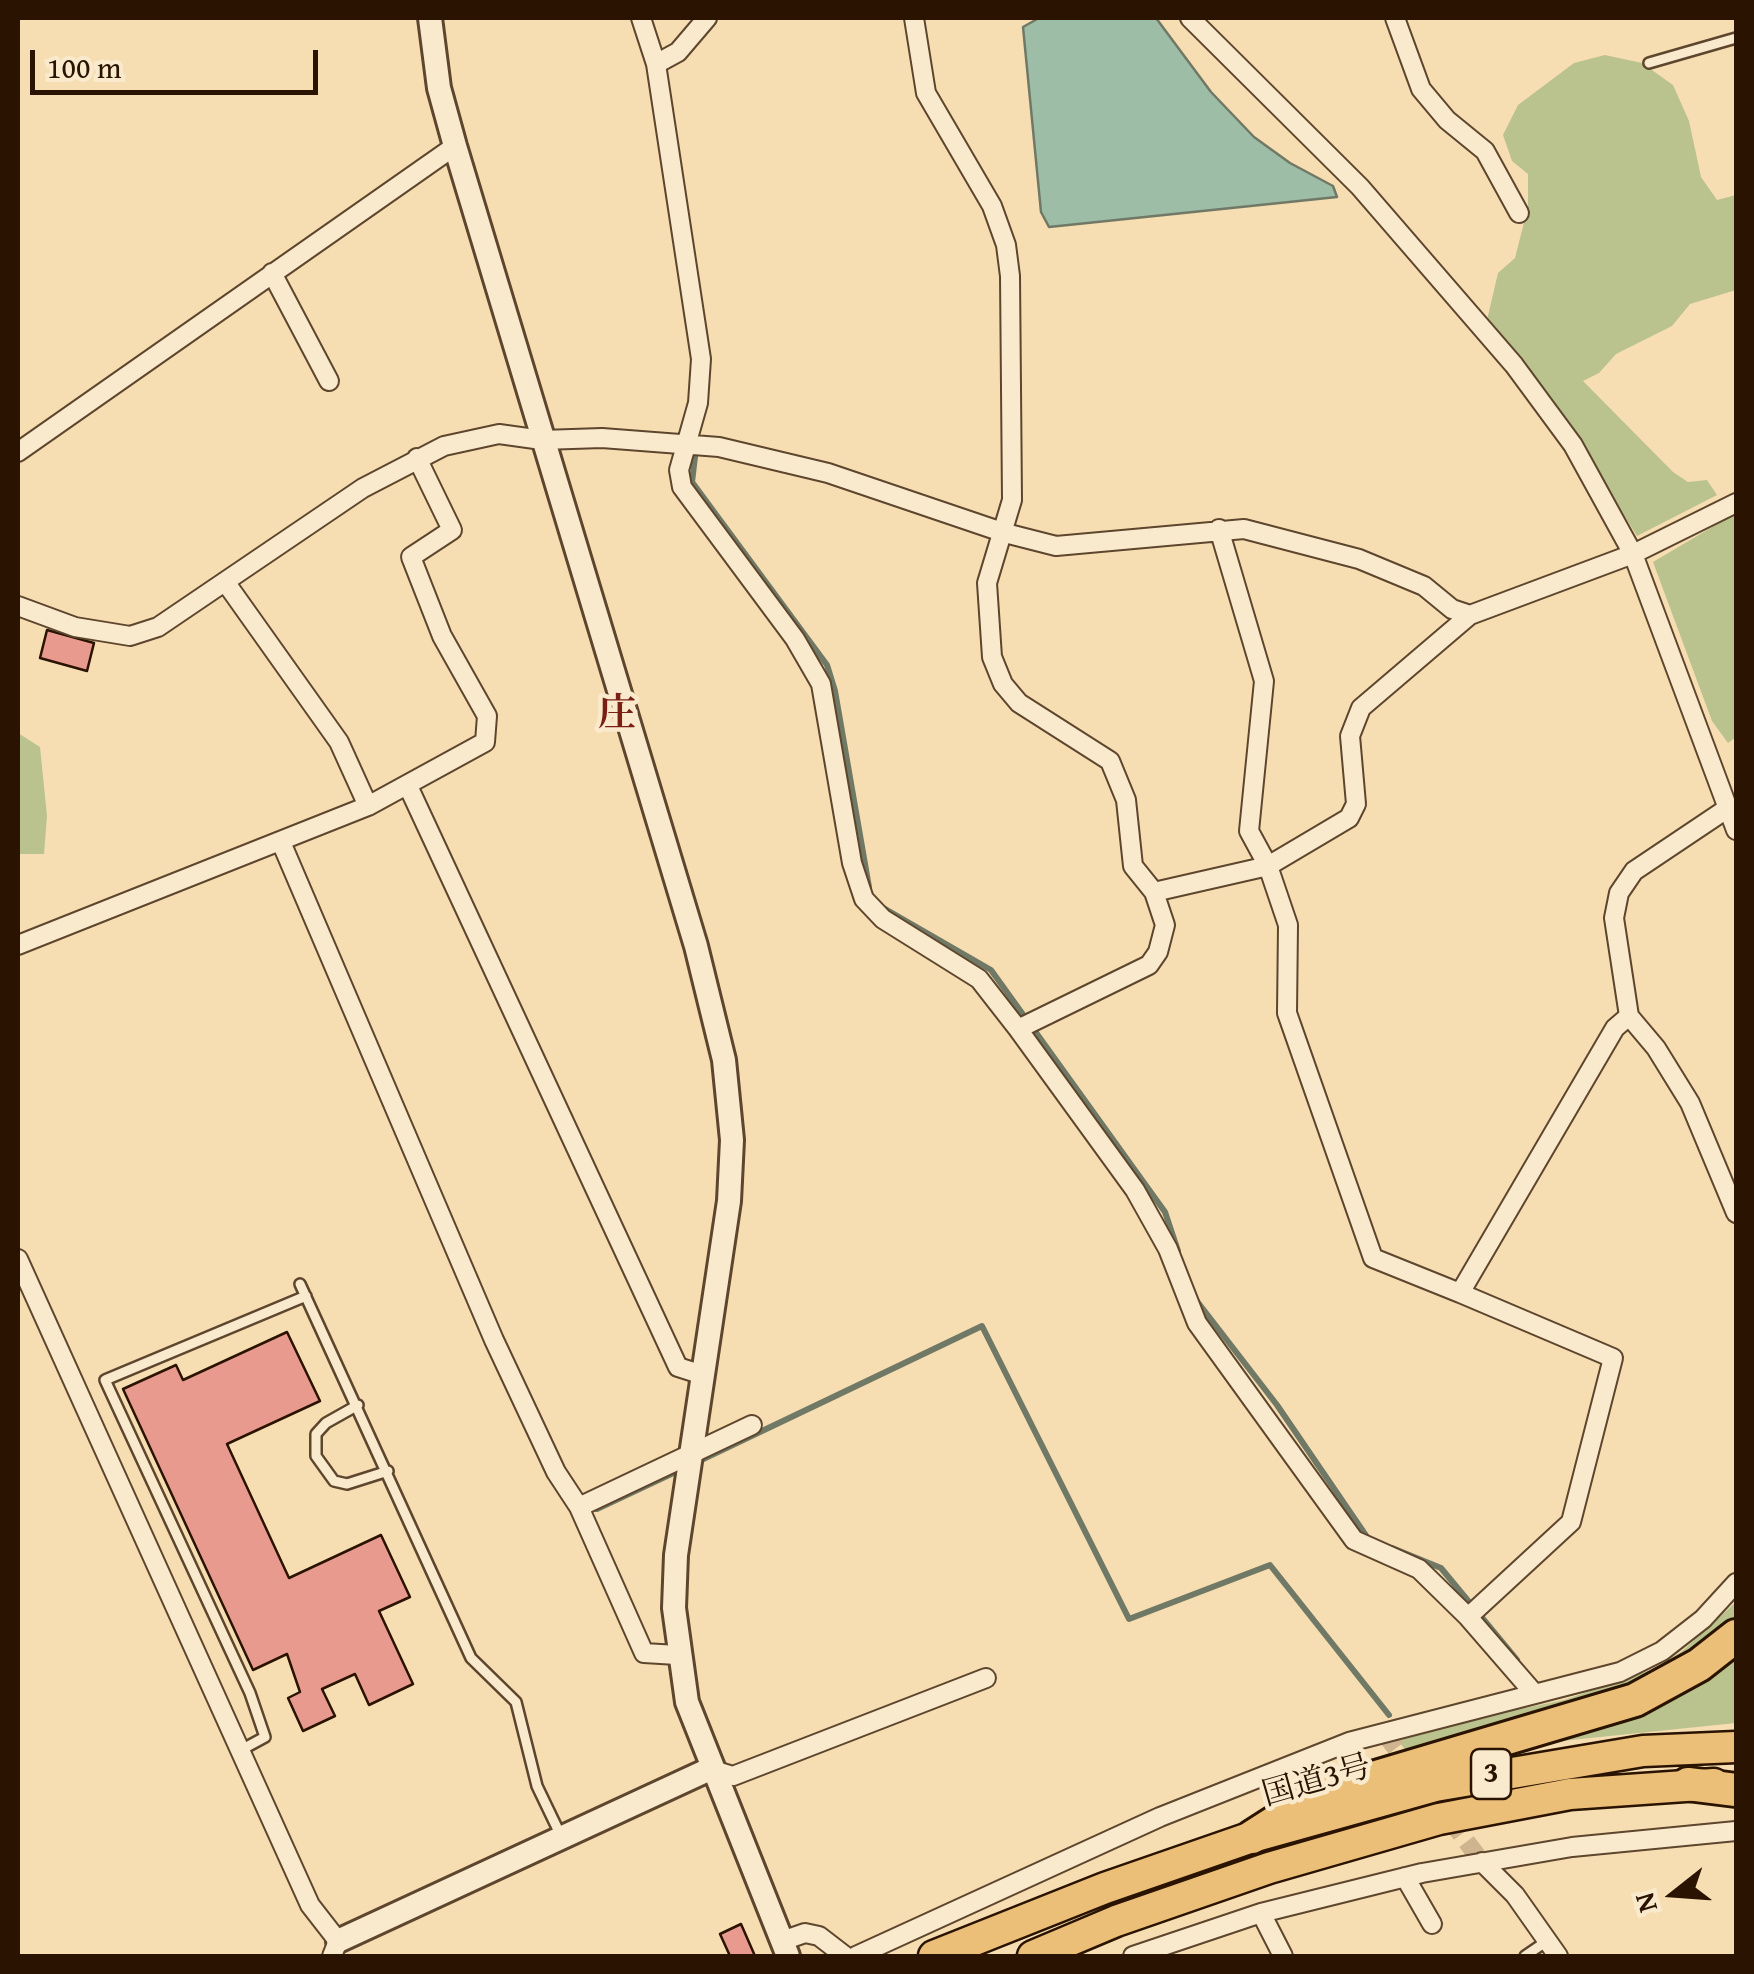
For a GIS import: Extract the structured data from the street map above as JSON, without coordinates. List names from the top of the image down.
{
  "streets": {
    "highway": ["3", "国道3号"]
  },
  "districts": ["庄"],
  "scale_bar": "100 m",
  "north": "left"
}
